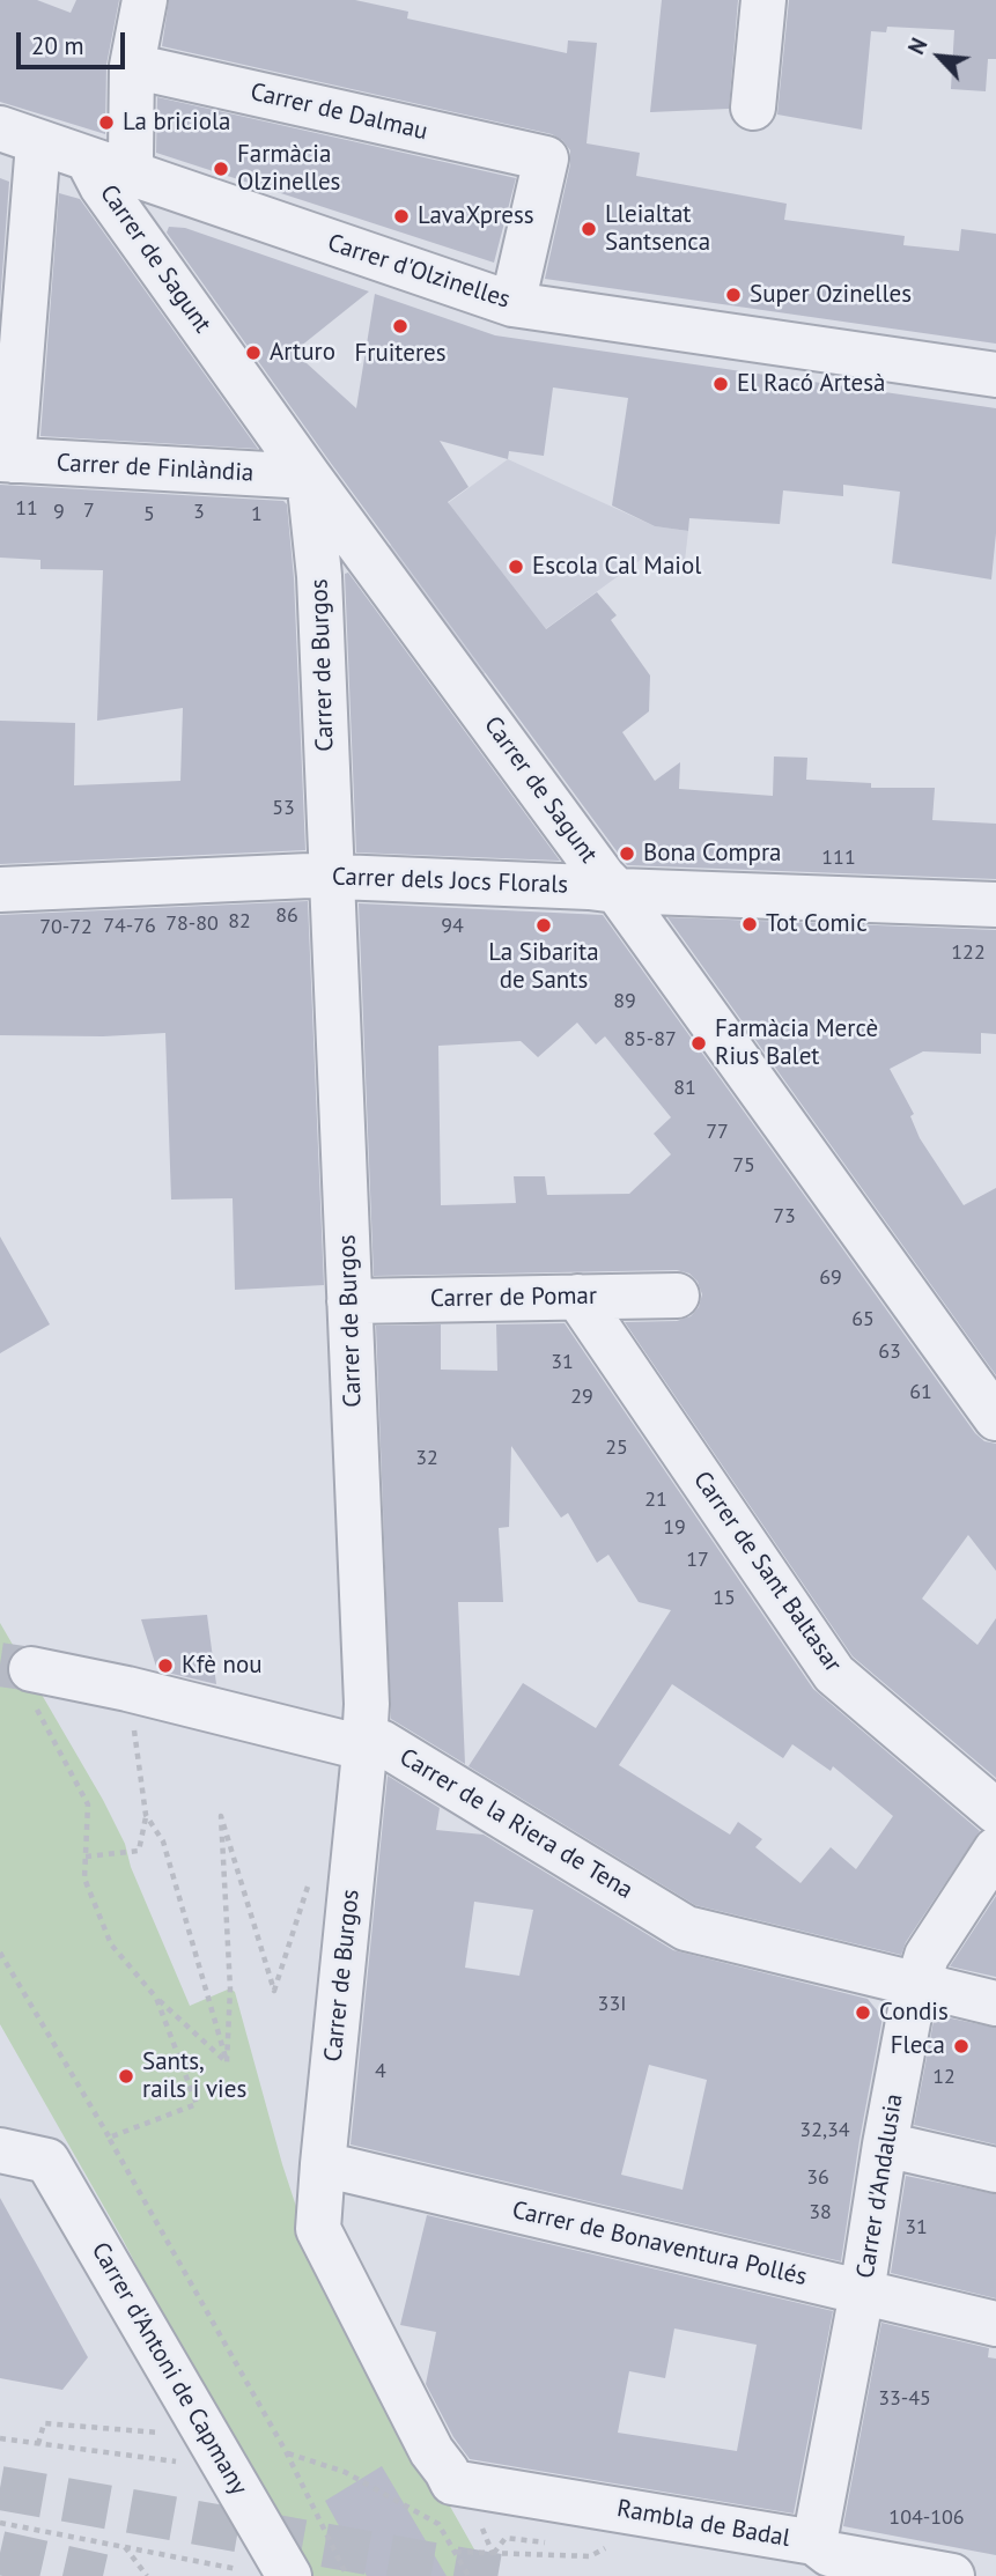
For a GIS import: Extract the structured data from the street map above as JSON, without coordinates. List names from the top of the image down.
{
  "streets": {
    "street": [
      "Carrer de Dalmau",
      "Carrer de Sagunt",
      "Carrer d'Olzinelles",
      "Carrer de Finlàndia",
      "Carrer de Burgos",
      "Carrer dels Jocs Florals",
      "Carrer de Pomar",
      "Carrer de Sant Baltasar",
      "Carrer de la Riera de Tena",
      "Carrer d'Andalusia",
      "Carrer de Bonaventura Pollés",
      "Carrer d'Antoni de Capmany",
      "Rambla de Badal"
    ]
  },
  "crossings": [
    ["Carrer de Dalmau", "Carrer d'Olzinelles"],
    ["Carrer de Sagunt", "Carrer d'Olzinelles"],
    ["Carrer de Sagunt", "Carrer de Finlàndia"],
    ["Carrer de Sagunt", "Carrer de Burgos"],
    ["Carrer de Sagunt", "Carrer dels Jocs Florals"],
    ["Carrer de Finlàndia", "Carrer de Burgos"],
    ["Carrer de Burgos", "Carrer dels Jocs Florals"],
    ["Carrer de Burgos", "Carrer de Pomar"],
    ["Carrer de Burgos", "Carrer de la Riera de Tena"],
    ["Carrer de Burgos", "Carrer de Bonaventura Pollés"],
    ["Carrer de Burgos", "Rambla de Badal"],
    ["Carrer de Pomar", "Carrer de Sant Baltasar"],
    ["Carrer de la Riera de Tena", "Carrer d'Andalusia"],
    ["Carrer d'Andalusia", "Carrer de Bonaventura Pollés"],
    ["Carrer d'Andalusia", "Rambla de Badal"],
    ["Carrer de Bonaventura Pollés", "Rambla de Badal"]
  ],
  "places": [
    "La briciola",
    "Farmàcia Olzinelles",
    "LavaXpress",
    "Lleialtat Santsenca",
    "Super Ozinelles",
    "Fruiteres",
    "Arturo",
    "El Racó Artesà",
    "Escola Cal Maiol",
    "Bona Compra",
    "Tot Comic",
    "La Sibarita de Sants",
    "Farmàcia Mercè Rius Balet",
    "Kfè nou",
    "Condis",
    "Fleca",
    "Sants, rails i vies"
  ],
  "house_numbers": [
    "11",
    "7",
    "9",
    "3",
    "5",
    "1",
    "53",
    "111",
    "86",
    "82",
    "78-80",
    "74-76",
    "94",
    "70-72",
    "122",
    "89",
    "85-87",
    "81",
    "77",
    "75",
    "73",
    "69",
    "65",
    "63",
    "31",
    "61",
    "29",
    "25",
    "32",
    "21",
    "19",
    "17",
    "15",
    "33I",
    "4",
    "12",
    "32,34",
    "36",
    "38",
    "31",
    "33-45",
    "104-106"
  ],
  "scale_bar": "20 m",
  "north": "top left"
}
